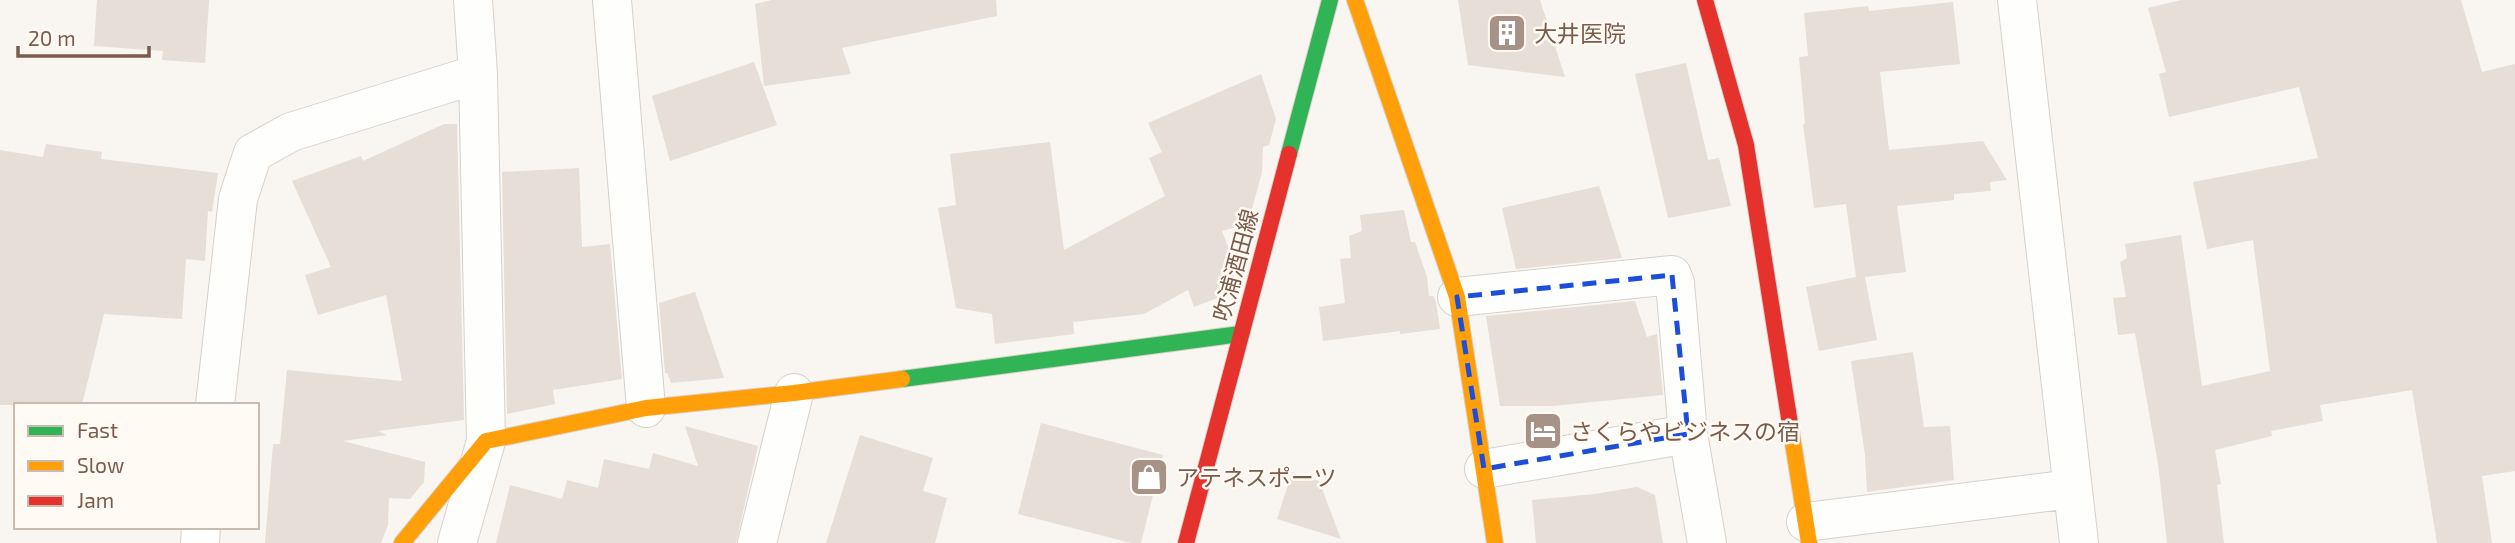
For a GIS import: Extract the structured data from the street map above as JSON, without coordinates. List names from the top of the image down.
{
  "streets": {
    "street": ["吹浦酒田線"]
  },
  "places": {
    "building": ["大井医院"],
    "hotel": ["さくらやビジネスの宿"],
    "shop": ["アテネスポーツ"]
  },
  "legend": ["Fast", "Slow", "Jam"],
  "scale_bar": "20 m"
}
